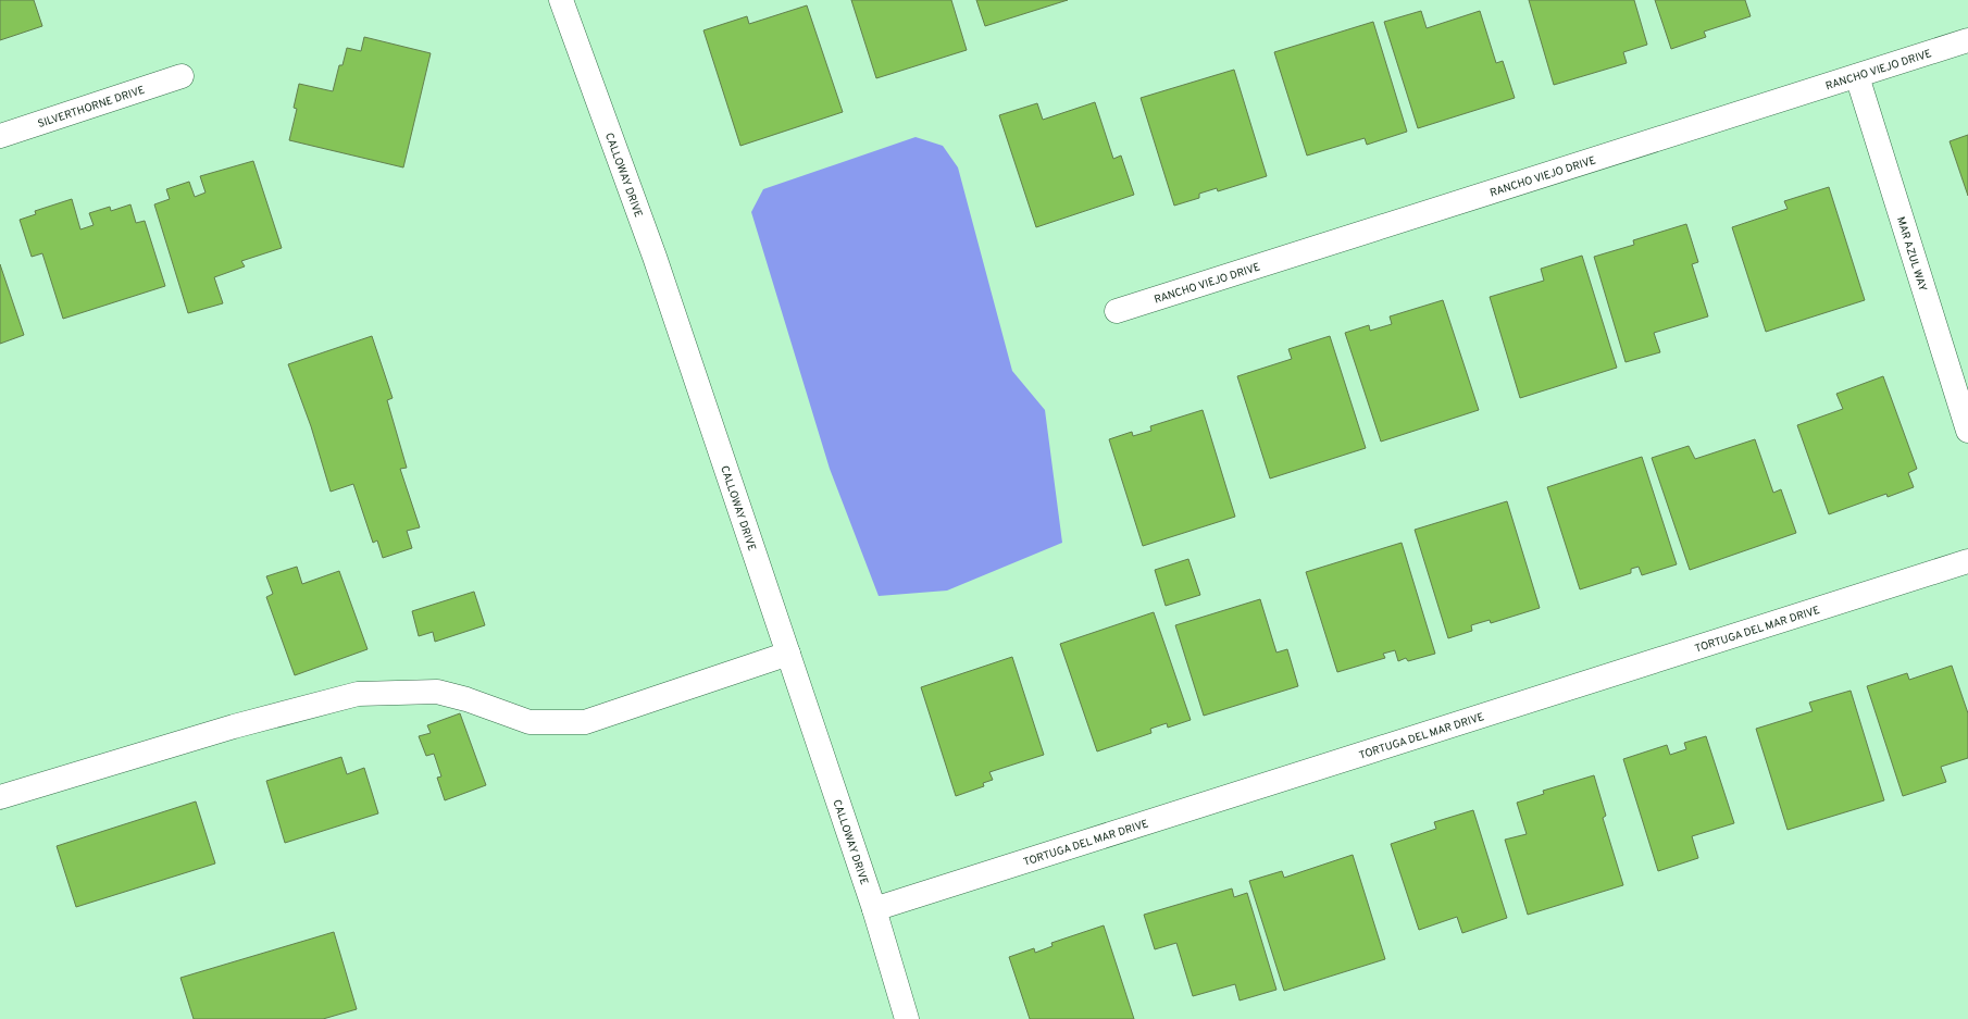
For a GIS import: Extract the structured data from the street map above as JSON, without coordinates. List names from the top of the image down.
{
  "streets": {
    "street": [
      "RANCHO VIEJO DRIVE",
      "SILVERTHORNE DRIVE",
      "CALLOWAY DRIVE",
      "MAR AZUL WAY",
      "TORTUGA DEL MAR DRIVE"
    ]
  },
  "crossings": [
    ["RANCHO VIEJO DRIVE", "MAR AZUL WAY"],
    ["CALLOWAY DRIVE", "TORTUGA DEL MAR DRIVE"]
  ]
}
